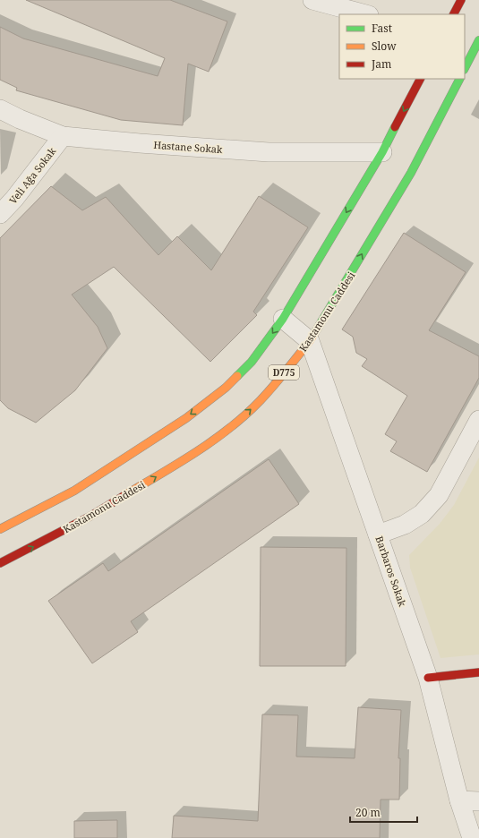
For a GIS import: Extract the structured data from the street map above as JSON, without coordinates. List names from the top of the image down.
{
  "streets": {
    "main road": ["Kastamonu Caddesi", "D775"],
    "street": ["Hastane Sokak", "Veli Ağa Sokak", "Barbaros Sokak"]
  },
  "crossings": [
    ["Hastane Sokak", "Veli Ağa Sokak"],
    ["Kastamonu Caddesi", "Barbaros Sokak"]
  ],
  "legend": ["Fast", "Slow", "Jam"],
  "scale_bar": "20 m"
}
